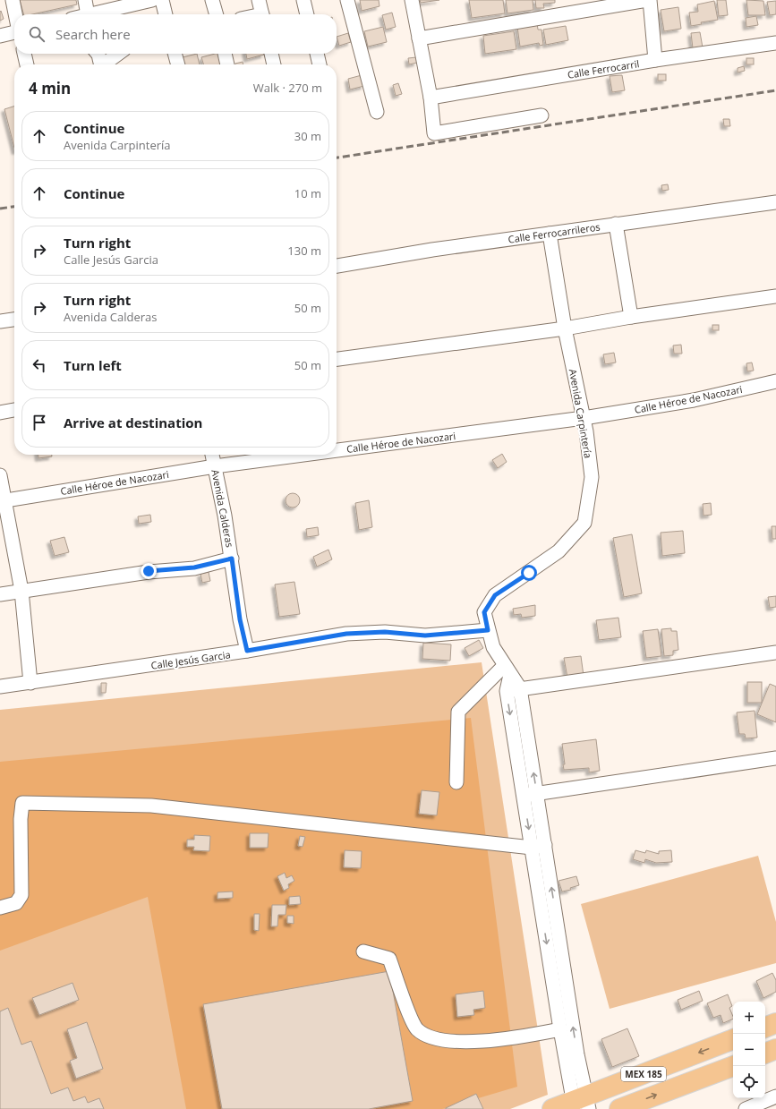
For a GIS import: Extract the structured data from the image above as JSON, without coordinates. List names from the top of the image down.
{
  "streets": {
    "main road": ["MEX 185"],
    "street": [
      "Calle Ferrocarril",
      "Calle Ferrocarrileros",
      "Calle Héroe de Nacozari",
      "Avenida Carpintería",
      "Avenida Calderas",
      "Calle Jesús Garcia"
    ]
  },
  "crossings": [
    ["Calle Ferrocarrileros", "Avenida Carpintería"],
    ["Calle Héroe de Nacozari", "Avenida Carpintería"],
    ["Calle Héroe de Nacozari", "Avenida Calderas"],
    ["Avenida Carpintería", "Calle Jesús Garcia"],
    ["Avenida Calderas", "Calle Jesús Garcia"]
  ],
  "page": {
    "search": "Search here",
    "heading": ["4 min", "Walk · 270 m"],
    "list": [
      ["Continue", "Avenida Carpintería", "30 m"],
      ["Continue", "10 m"],
      ["Turn right", "Calle Jesús Garcia", "130 m"],
      ["Turn right", "Avenida Calderas", "50 m"],
      ["Turn left", "50 m"],
      "Arrive at destination"
    ],
    "map_buttons": ["+", "−"]
  }
}
